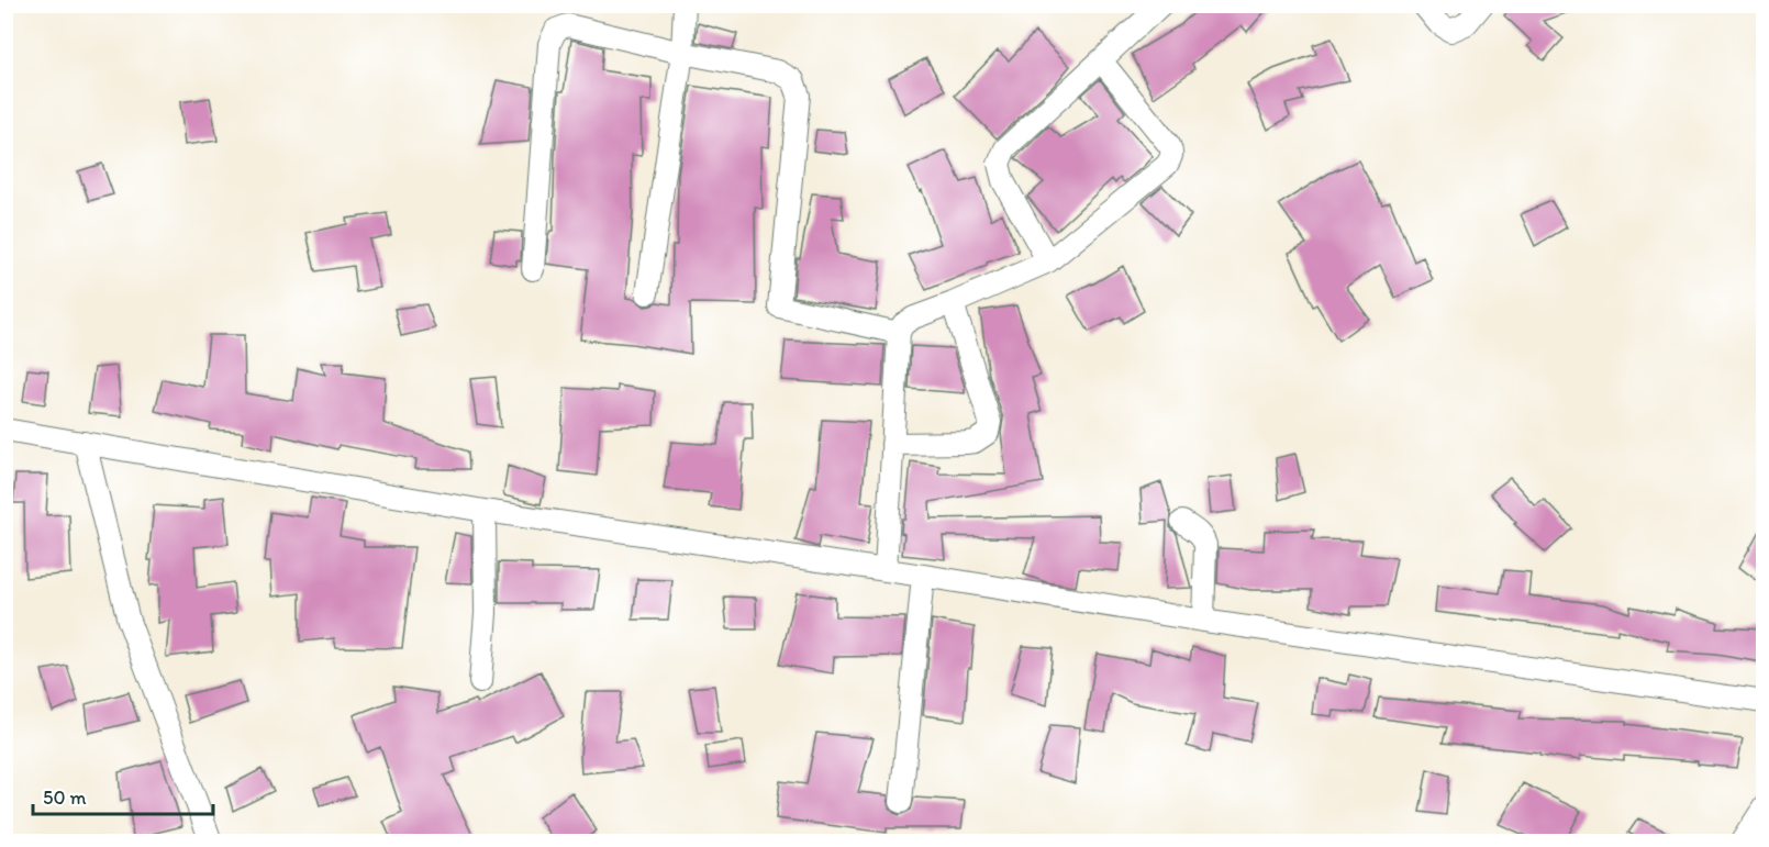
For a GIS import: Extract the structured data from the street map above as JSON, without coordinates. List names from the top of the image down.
{
  "scale_bar": "50 m"
}
